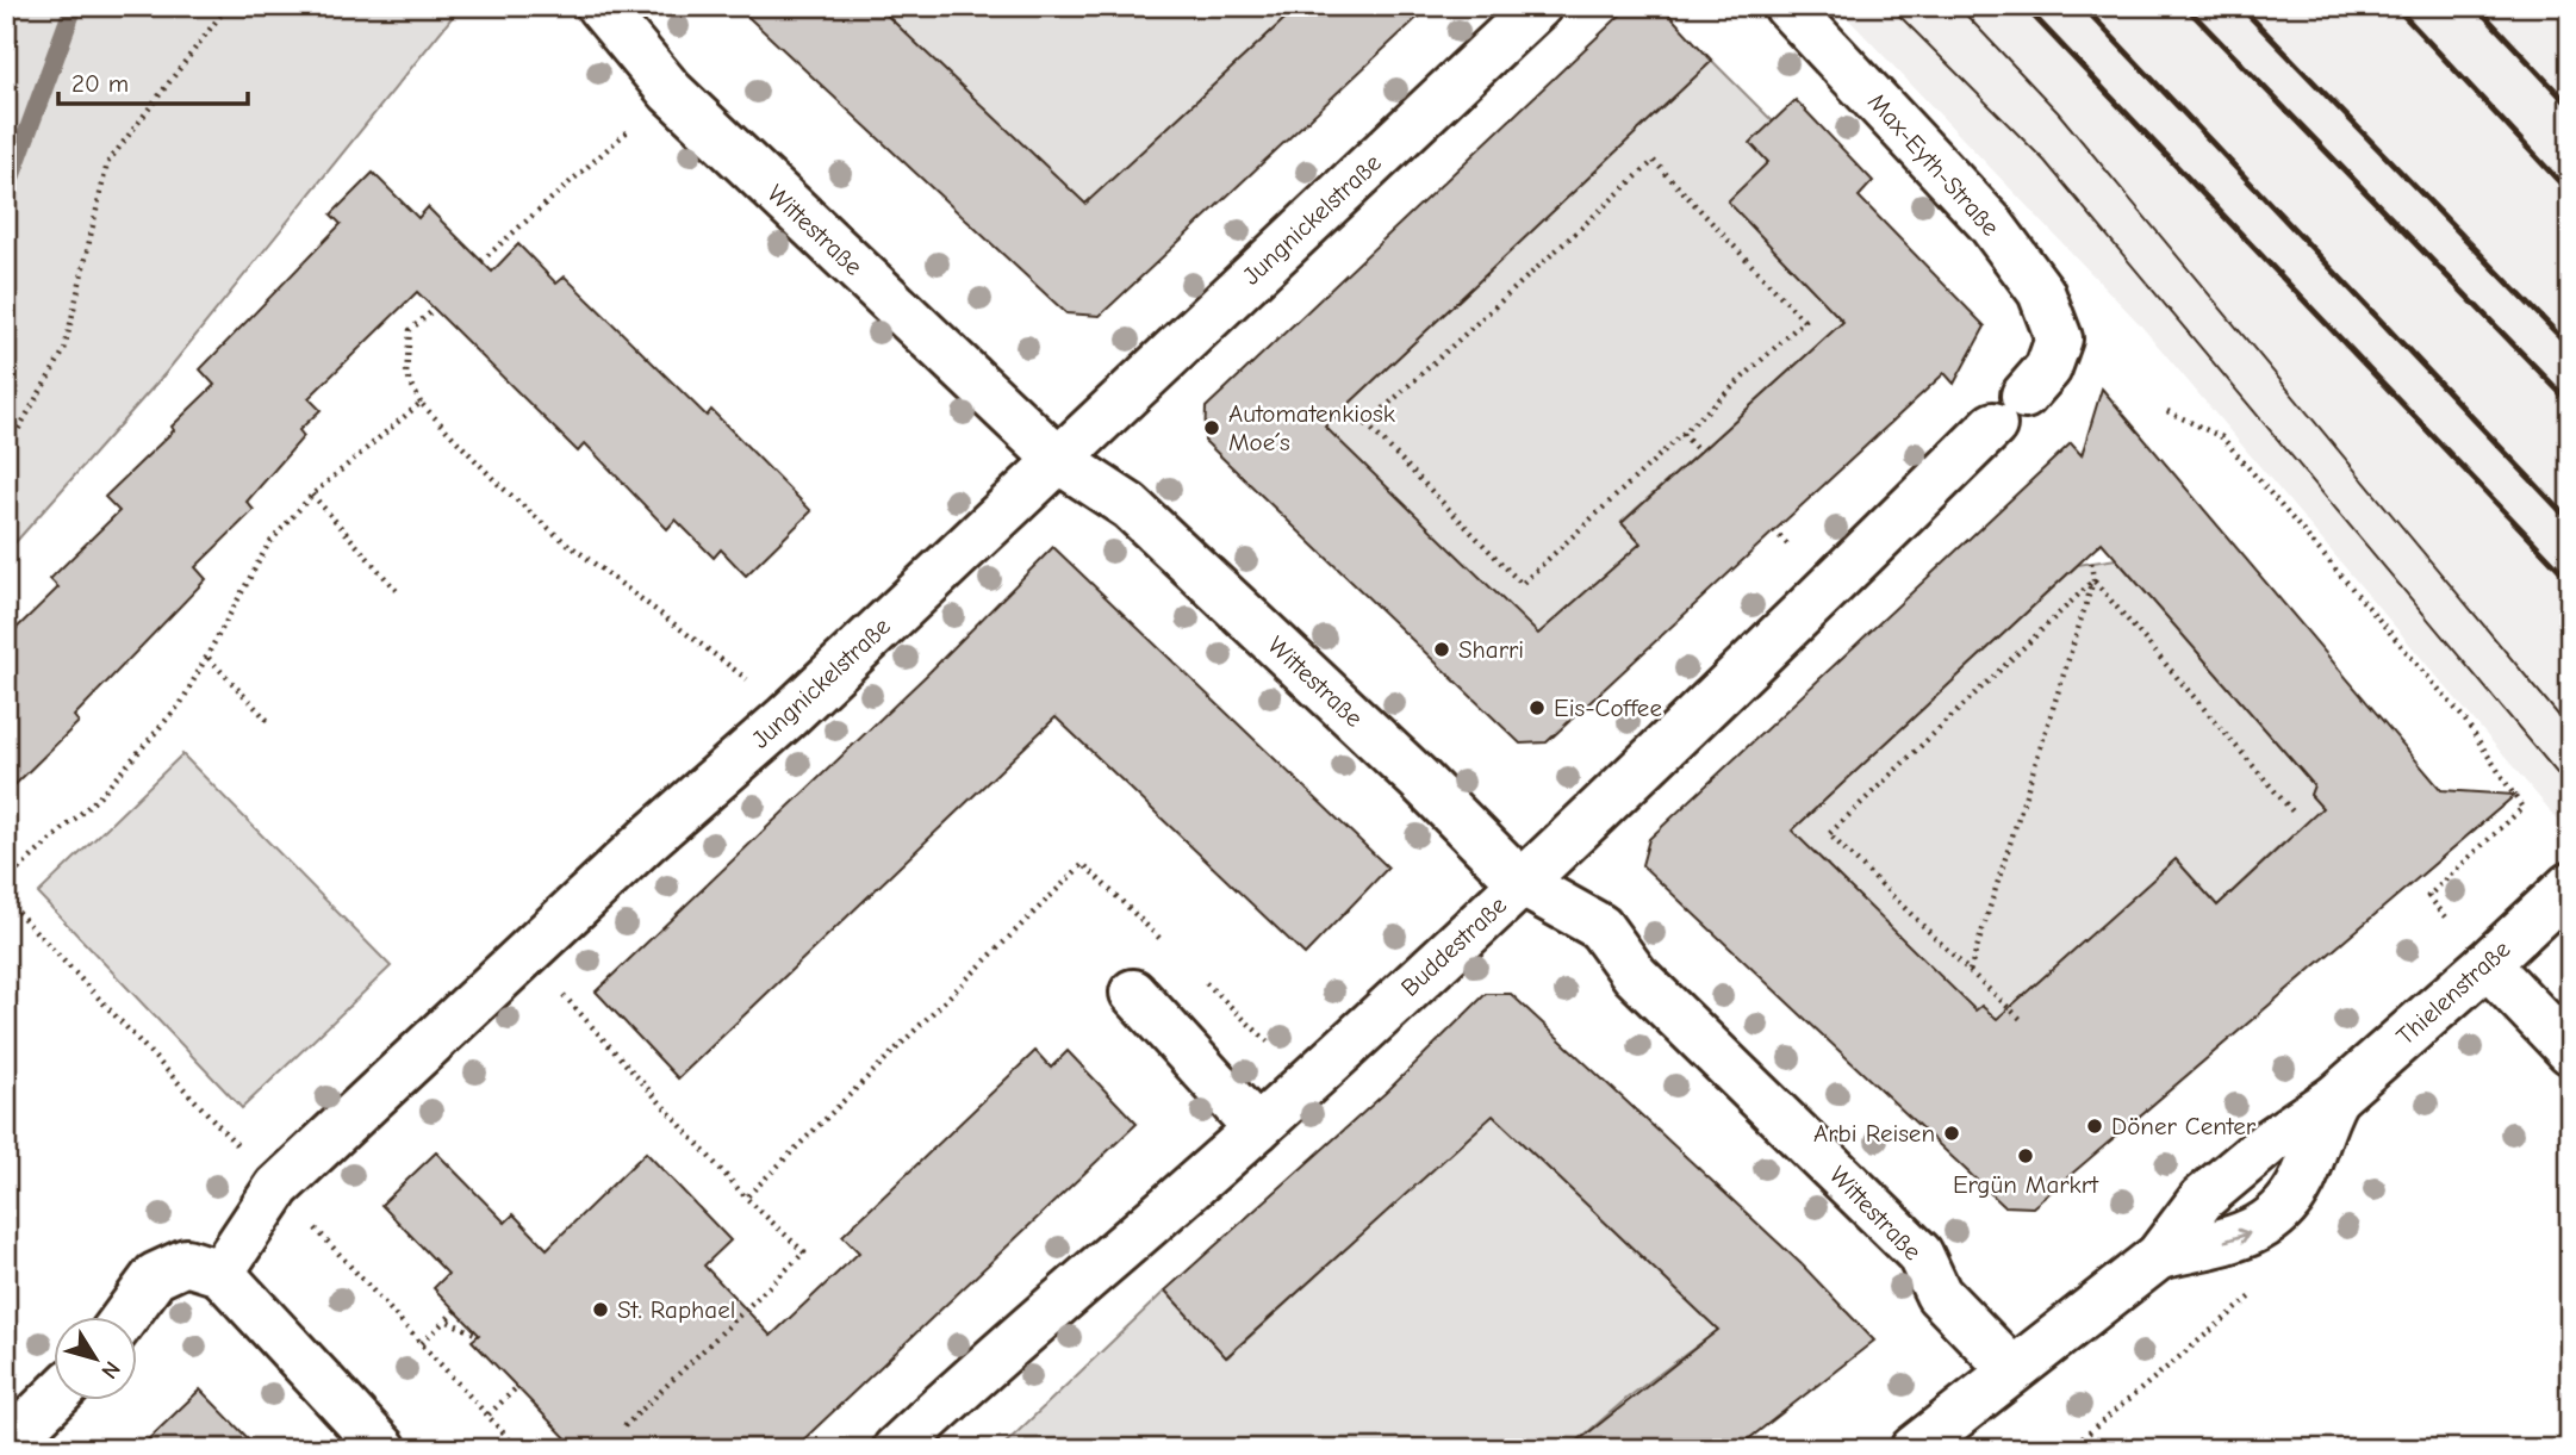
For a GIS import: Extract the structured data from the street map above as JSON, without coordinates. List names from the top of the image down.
{
  "streets": {
    "street": [
      "Max-Eyth-Straße",
      "Jungnickelstraße",
      "Wittestraße",
      "Buddestraße",
      "Thielenstraße"
    ]
  },
  "crossings": [
    ["Max-Eyth-Straße", "Buddestraße"],
    ["Jungnickelstraße", "Wittestraße"],
    ["Wittestraße", "Buddestraße"],
    ["Wittestraße", "Thielenstraße"]
  ],
  "places": [
    "Automatenkiosk Moe´s",
    "Sharri",
    "Eis-Coffee",
    "Döner Center",
    "Arbi Reisen",
    "Ergün Markrt",
    "St. Raphael"
  ],
  "scale_bar": "20 m",
  "north": "bottom right"
}
